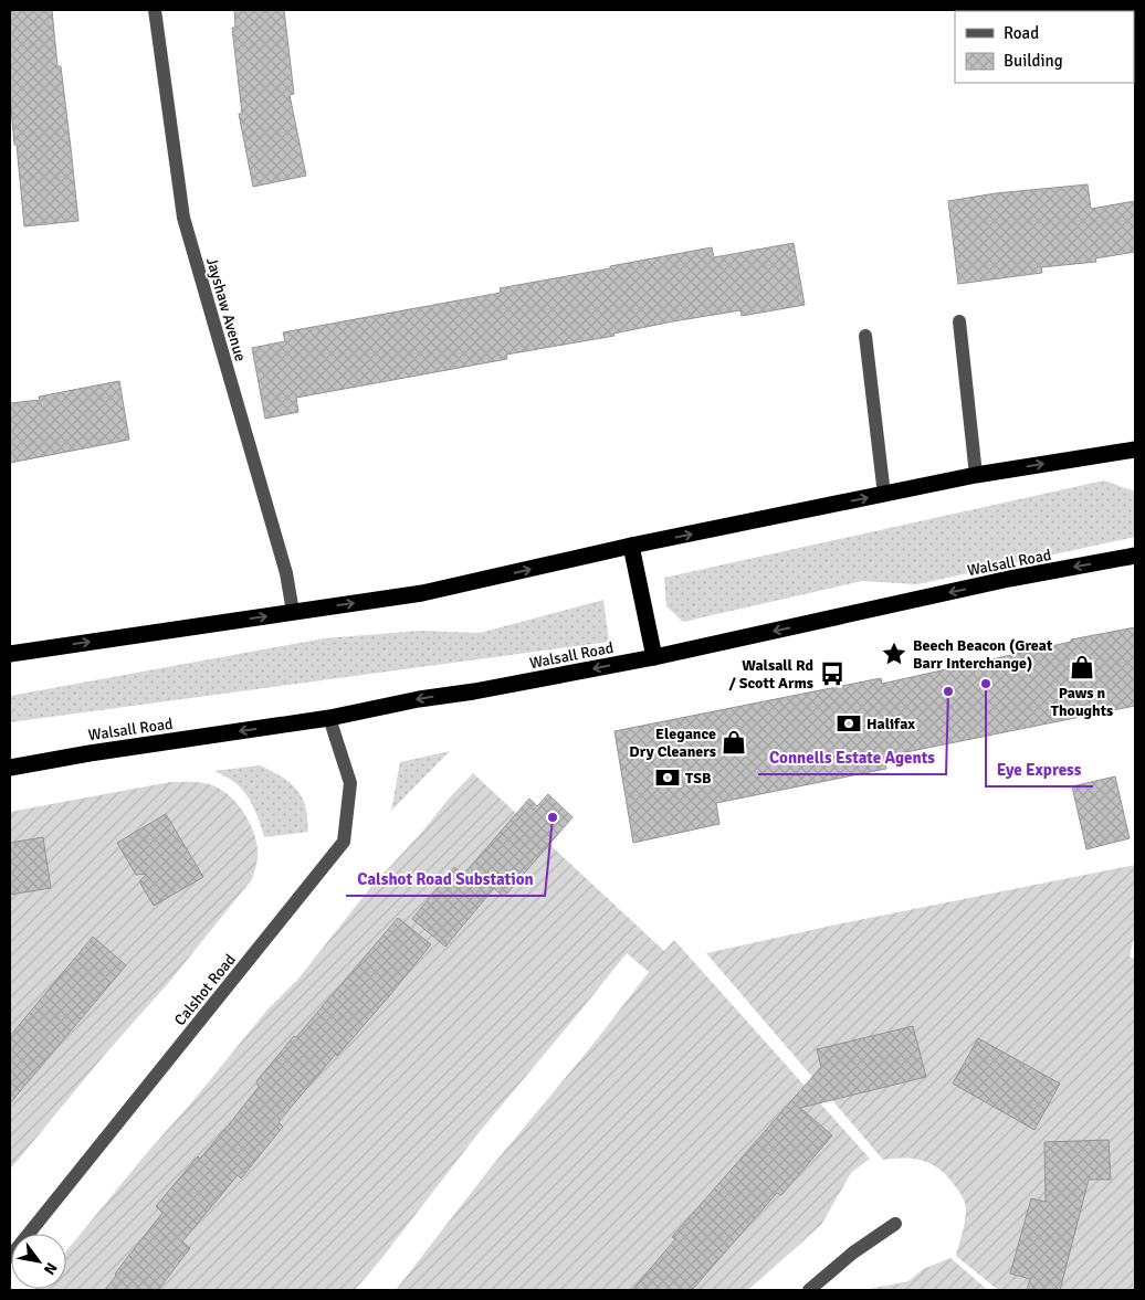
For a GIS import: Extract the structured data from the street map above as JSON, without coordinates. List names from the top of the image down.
{
  "streets": {
    "highway": ["Walsall Road"],
    "street": ["Jayshaw Avenue", "Calshot Road"]
  },
  "crossings": [
    ["Walsall Road", "Calshot Road"]
  ],
  "places": {
    "place": ["Beech Beacon (Great Barr Interchange)"],
    "shop": ["Paws n Thoughts", "Elegance Dry Cleaners"],
    "bus stop": ["Walsall Rd / Scott Arms"],
    "other": ["Eye Express", "Connells Estate Agents", "Calshot Road Substation"],
    "bank": ["Halifax", "TSB"]
  },
  "legend": ["Road", "Building"],
  "north": "bottom right"
}
